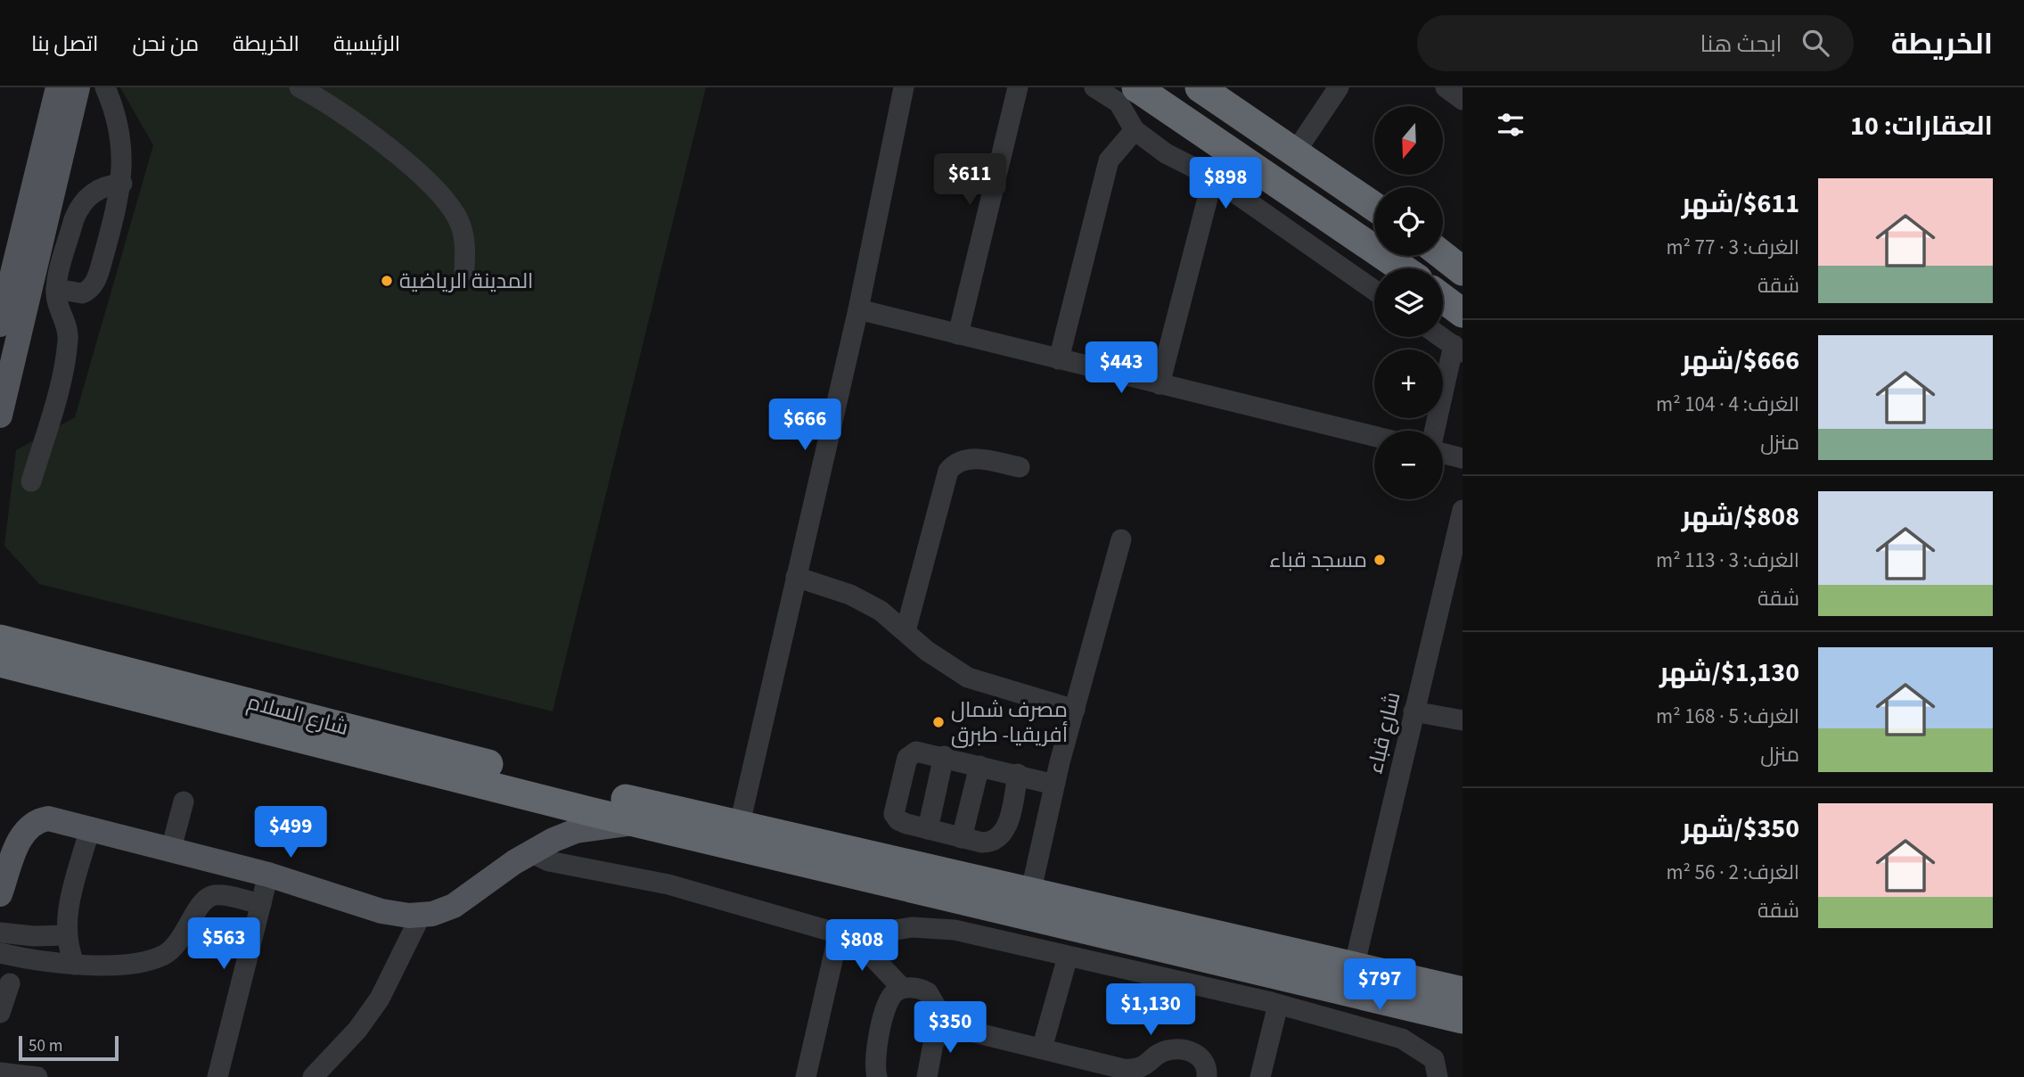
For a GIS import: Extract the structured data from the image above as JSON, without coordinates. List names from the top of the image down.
{
  "streets": {
    "highway": ["شارع السلام"],
    "street": ["شارع قباء"]
  },
  "places": ["المدينة الرياضية", "مسجد قباء", "مصرف شمال أفريقيا- طبرق"],
  "scale_bar": "50 m",
  "north": "bottom",
  "page": {
    "header": "الخريطة",
    "search": "ابحث هنا",
    "nav": [
      "الرئيسية",
      "الخريطة",
      "من نحن",
      "اتصل بنا"
    ],
    "heading": "العقارات: 10",
    "map_buttons": ["+", "−"],
    "price": [
      "$611",
      "$898",
      "$443",
      "$666",
      "$499",
      "$563",
      "$808",
      "$797",
      "$1,130",
      "$350"
    ],
    "list": [
      {
        "name": "$611/شهر",
        "note": "الغرف: 3 · 77 m² · شقة"
      },
      {
        "name": "$666/شهر",
        "note": "الغرف: 4 · 104 m² · منزل"
      },
      {
        "name": "$808/شهر",
        "note": "الغرف: 3 · 113 m² · شقة"
      },
      {
        "name": "$1,130/شهر",
        "note": "الغرف: 5 · 168 m² · منزل"
      },
      {
        "name": "$350/شهر",
        "note": "الغرف: 2 · 56 m² · شقة"
      }
    ],
    "scale": "50 m"
  }
}
